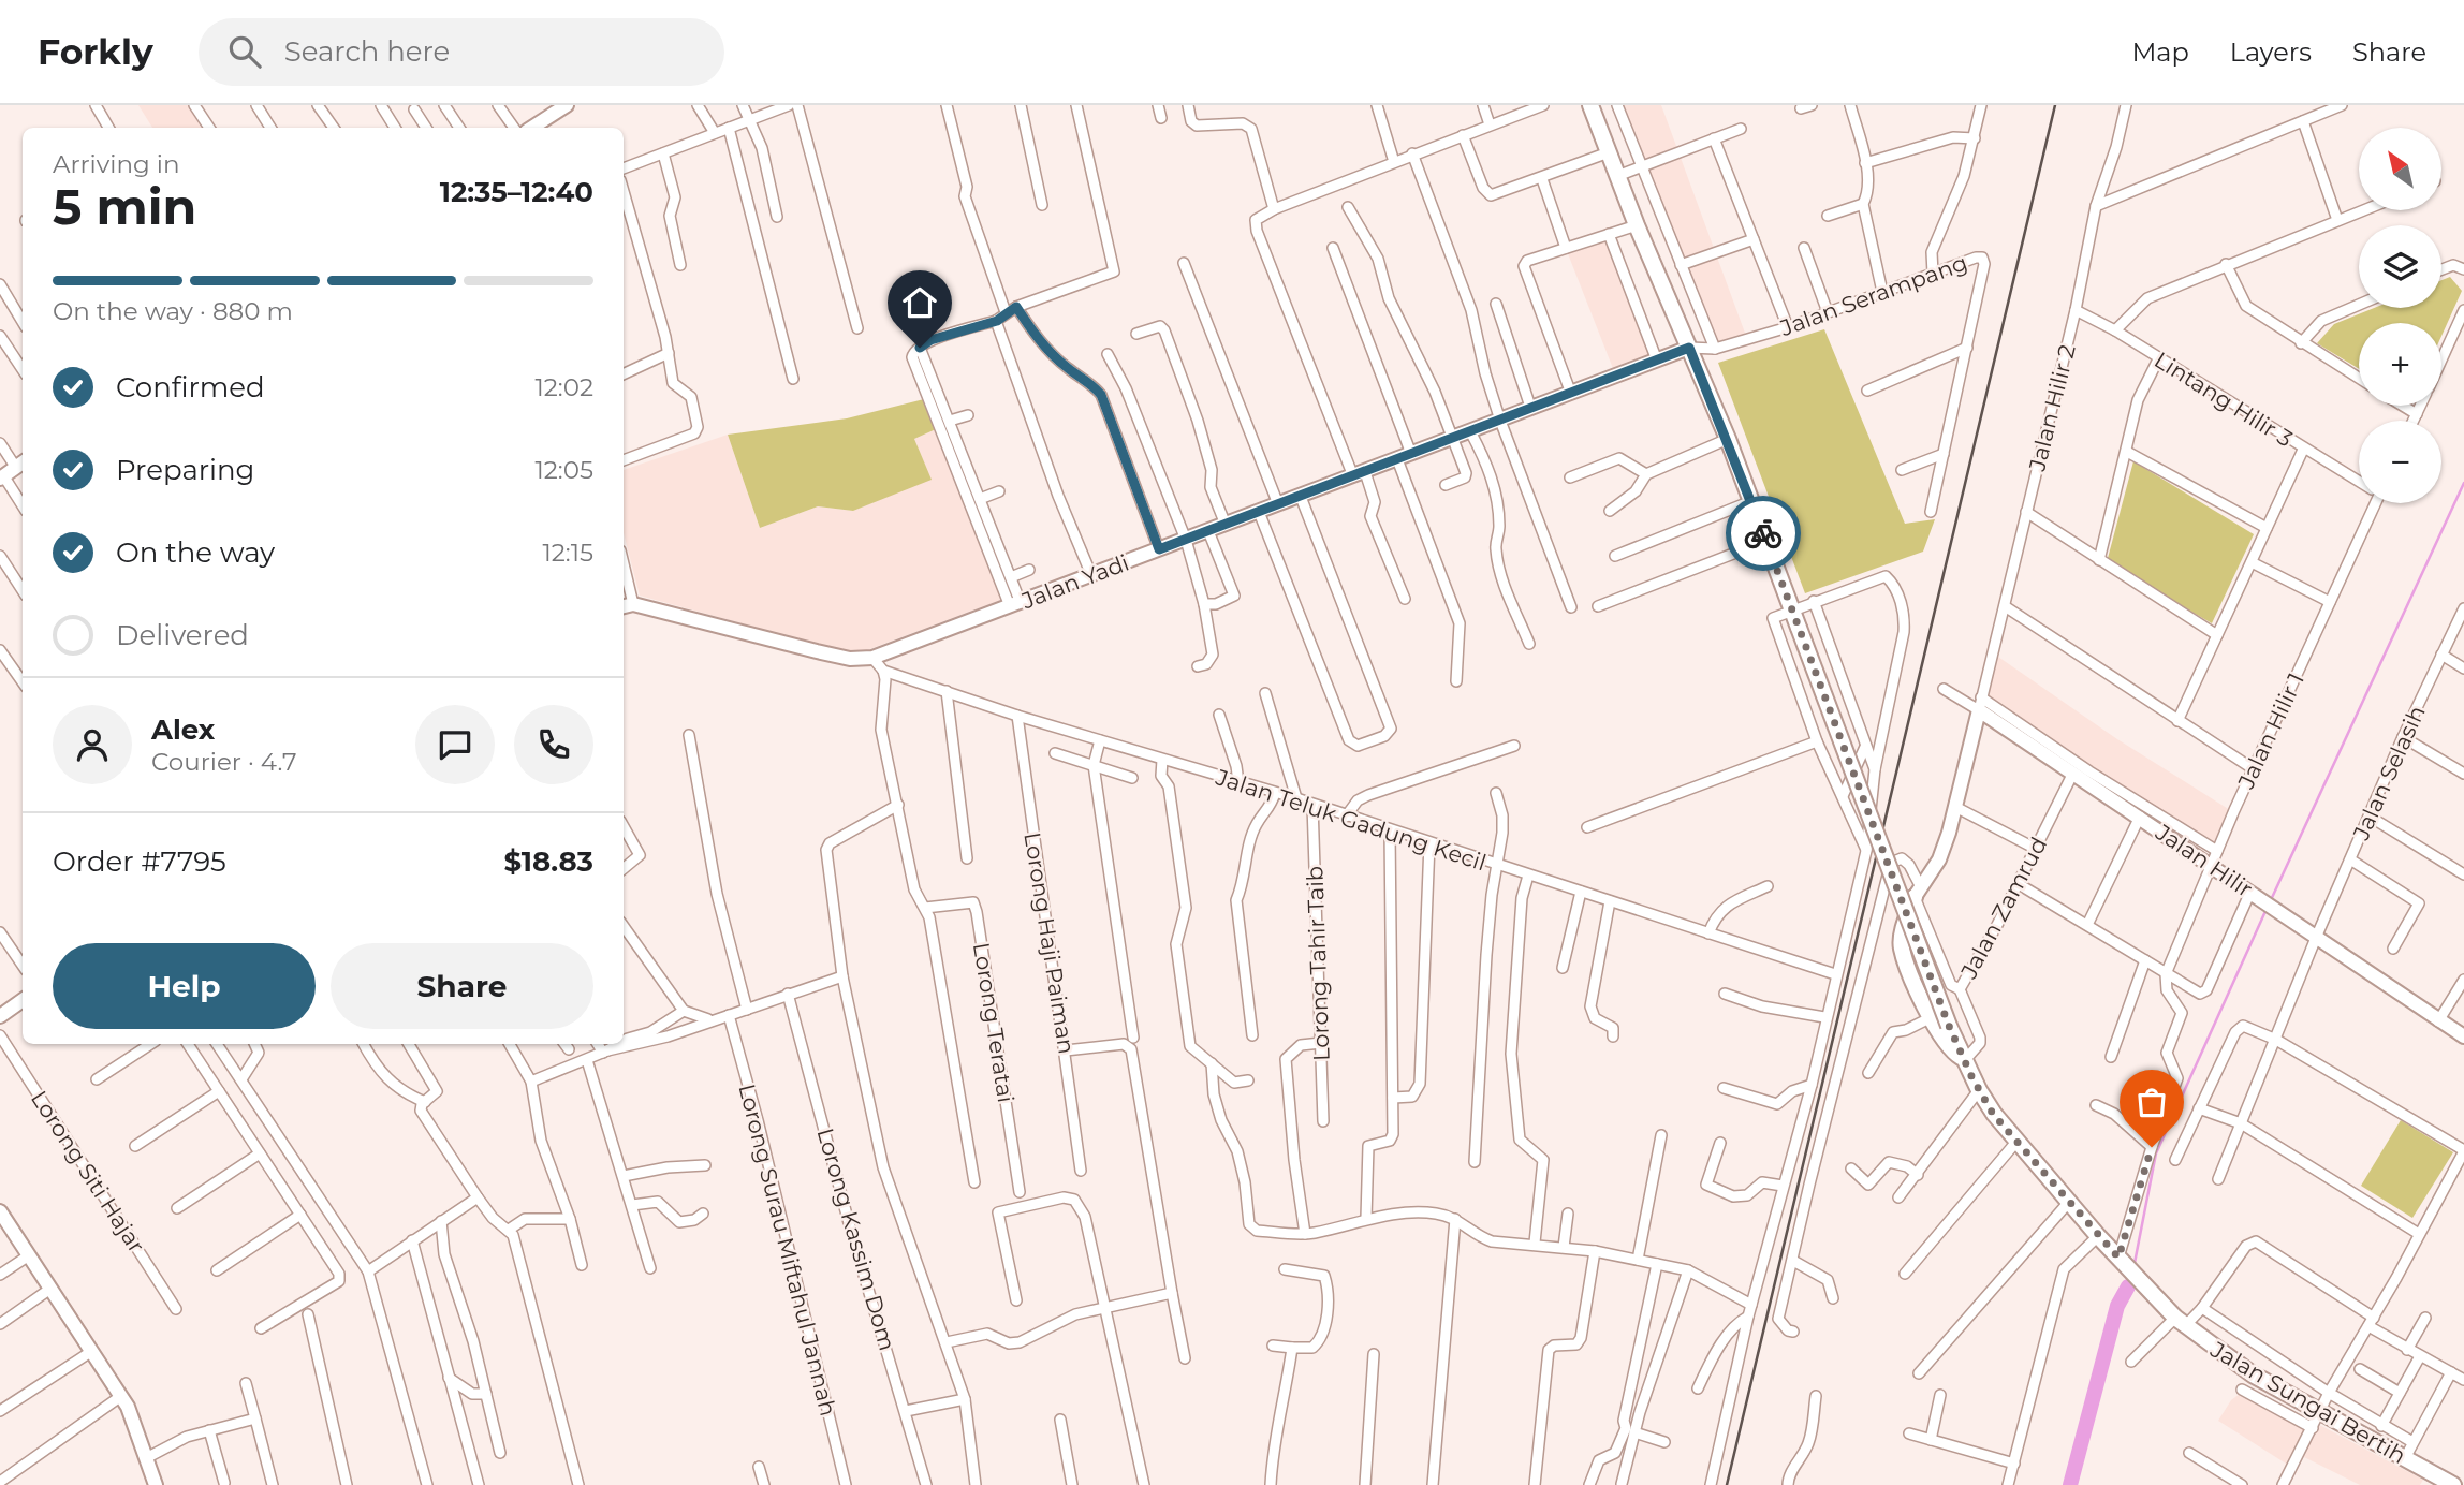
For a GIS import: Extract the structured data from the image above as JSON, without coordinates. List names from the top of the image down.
{
  "streets": {
    "main road": ["Jalan Sungai Bertih"],
    "street": [
      "Jalan Serampang",
      "Lintang Hilir 3",
      "Jalan Hilir 2",
      "Jalan Yadi",
      "Jalan Hilir 1",
      "Jalan Selasih",
      "Jalan Teluk Gadung Kecil",
      "Jalan Hilir",
      "Jalan Zamrud",
      "Lorong Haji Paiman",
      "Lorong Tahir Taib",
      "Lorong Teratai",
      "Lorong Siti Hajar",
      "Lorong Kassim Dom",
      "Lorong Surau Miftahul Jannah"
    ]
  },
  "crossings": [
    ["Jalan Serampang", "Jalan Yadi"],
    ["Jalan Serampang", "Jalan Sungai Bertih"],
    ["Lintang Hilir 3", "Jalan Hilir 2"],
    ["Jalan Hilir 2", "Jalan Hilir"],
    ["Jalan Yadi", "Jalan Teluk Gadung Kecil"],
    ["Jalan Yadi", "Jalan Sungai Bertih"],
    ["Jalan Hilir 1", "Jalan Hilir"],
    ["Jalan Selasih", "Jalan Hilir"],
    ["Jalan Teluk Gadung Kecil", "Lorong Haji Paiman"],
    ["Jalan Teluk Gadung Kecil", "Lorong Tahir Taib"],
    ["Jalan Hilir", "Jalan Zamrud"]
  ],
  "north": "top left",
  "page": {
    "header": "Forkly",
    "search": "Search here",
    "nav": ["Map", "Layers", "Share"],
    "map_buttons": ["+", "−"],
    "heading": ["5 min", "Arriving in", "12:35–12:40"],
    "panel": [
      "Alex",
      "Courier · 4.7",
      "Order #7795",
      "$18.83"
    ],
    "bar": "On the way · 880 m",
    "list": [
      ["Confirmed", "12:02"],
      ["Preparing", "12:05"],
      ["On the way", "12:15"],
      "Delivered"
    ],
    "buttons": ["Help", "Share"]
  }
}
